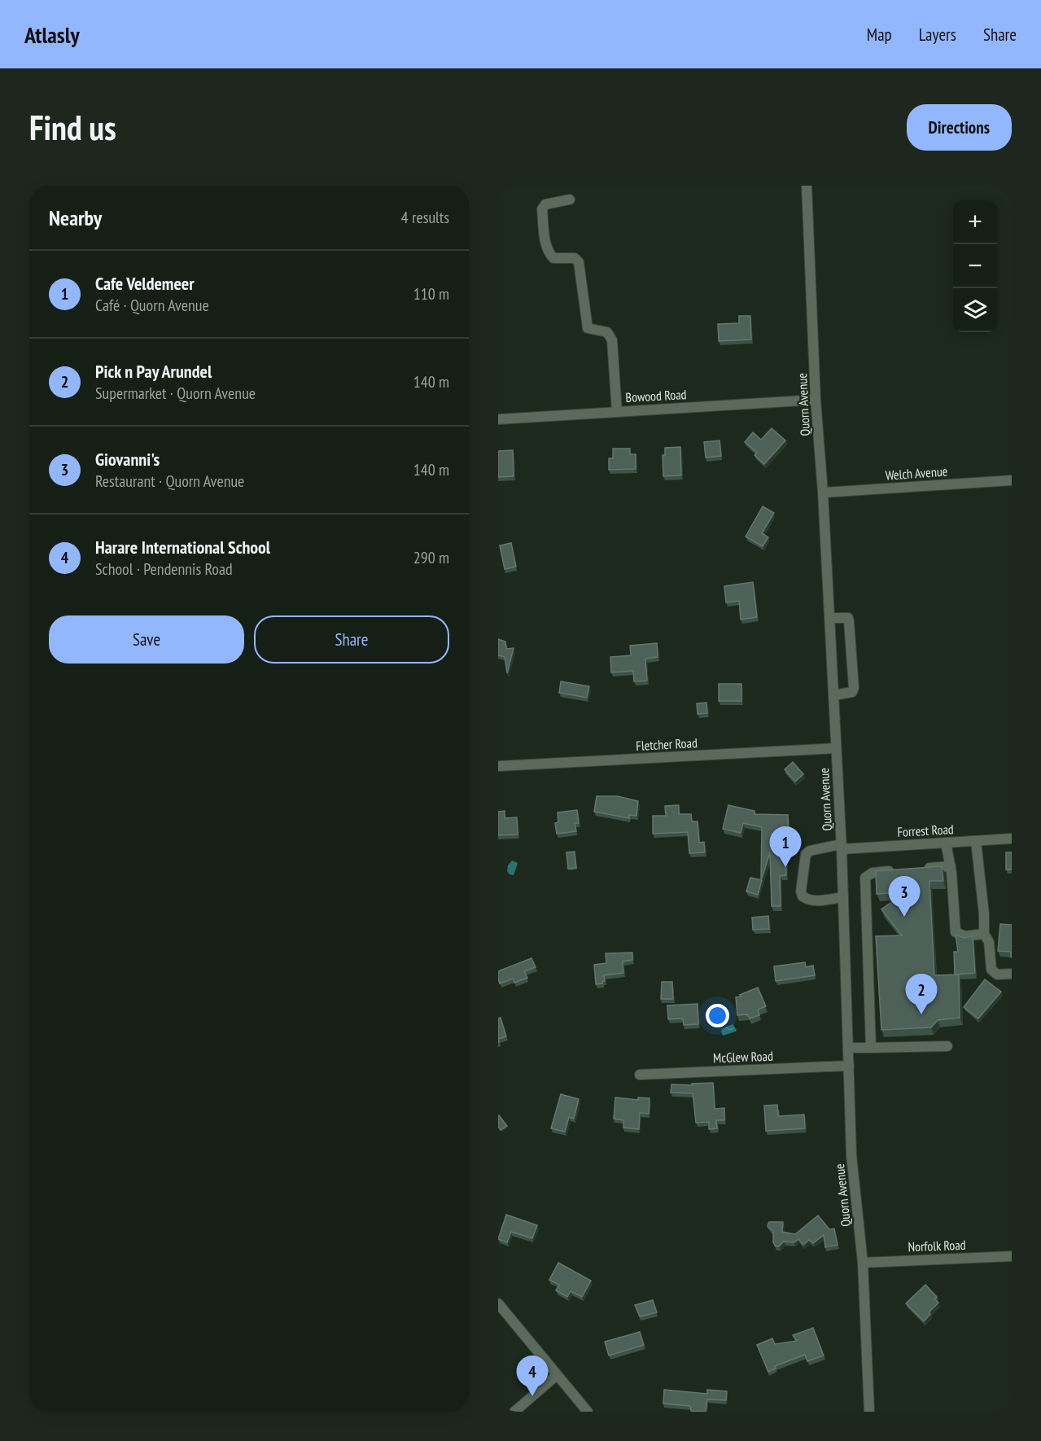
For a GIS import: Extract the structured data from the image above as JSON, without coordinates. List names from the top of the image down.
{
  "streets": {
    "street": [
      "Bowood Road",
      "Quorn Avenue",
      "Welch Avenue",
      "Fletcher Road",
      "Forrest Road",
      "McGlew Road",
      "Norfolk Road"
    ]
  },
  "crossings": [
    ["Bowood Road", "Quorn Avenue"],
    ["Quorn Avenue", "Welch Avenue"],
    ["Quorn Avenue", "Fletcher Road"],
    ["Quorn Avenue", "Forrest Road"],
    ["Quorn Avenue", "McGlew Road"],
    ["Quorn Avenue", "Norfolk Road"]
  ],
  "page": {
    "header": "Atlasly",
    "nav": ["Map", "Layers", "Share"],
    "buttons": [
      "Directions",
      ["Save", "Share"]
    ],
    "title": "Find us",
    "heading": ["Nearby", "4 results"],
    "map_buttons": ["+", "−"],
    "list": [
      {
        "mark": "1",
        "name": "Cafe Veldemeer",
        "note": "Café · Quorn Avenue",
        "value": "110 m"
      },
      {
        "mark": "2",
        "name": "Pick n Pay Arundel",
        "note": "Supermarket · Quorn Avenue",
        "value": "140 m"
      },
      {
        "mark": "3",
        "name": "Giovanni's",
        "note": "Restaurant · Quorn Avenue",
        "value": "140 m"
      },
      {
        "mark": "4",
        "name": "Harare International School",
        "note": "School · Pendennis Road",
        "value": "290 m"
      }
    ],
    "pins": [
      "1",
      "3",
      "2",
      "4"
    ]
  }
}
